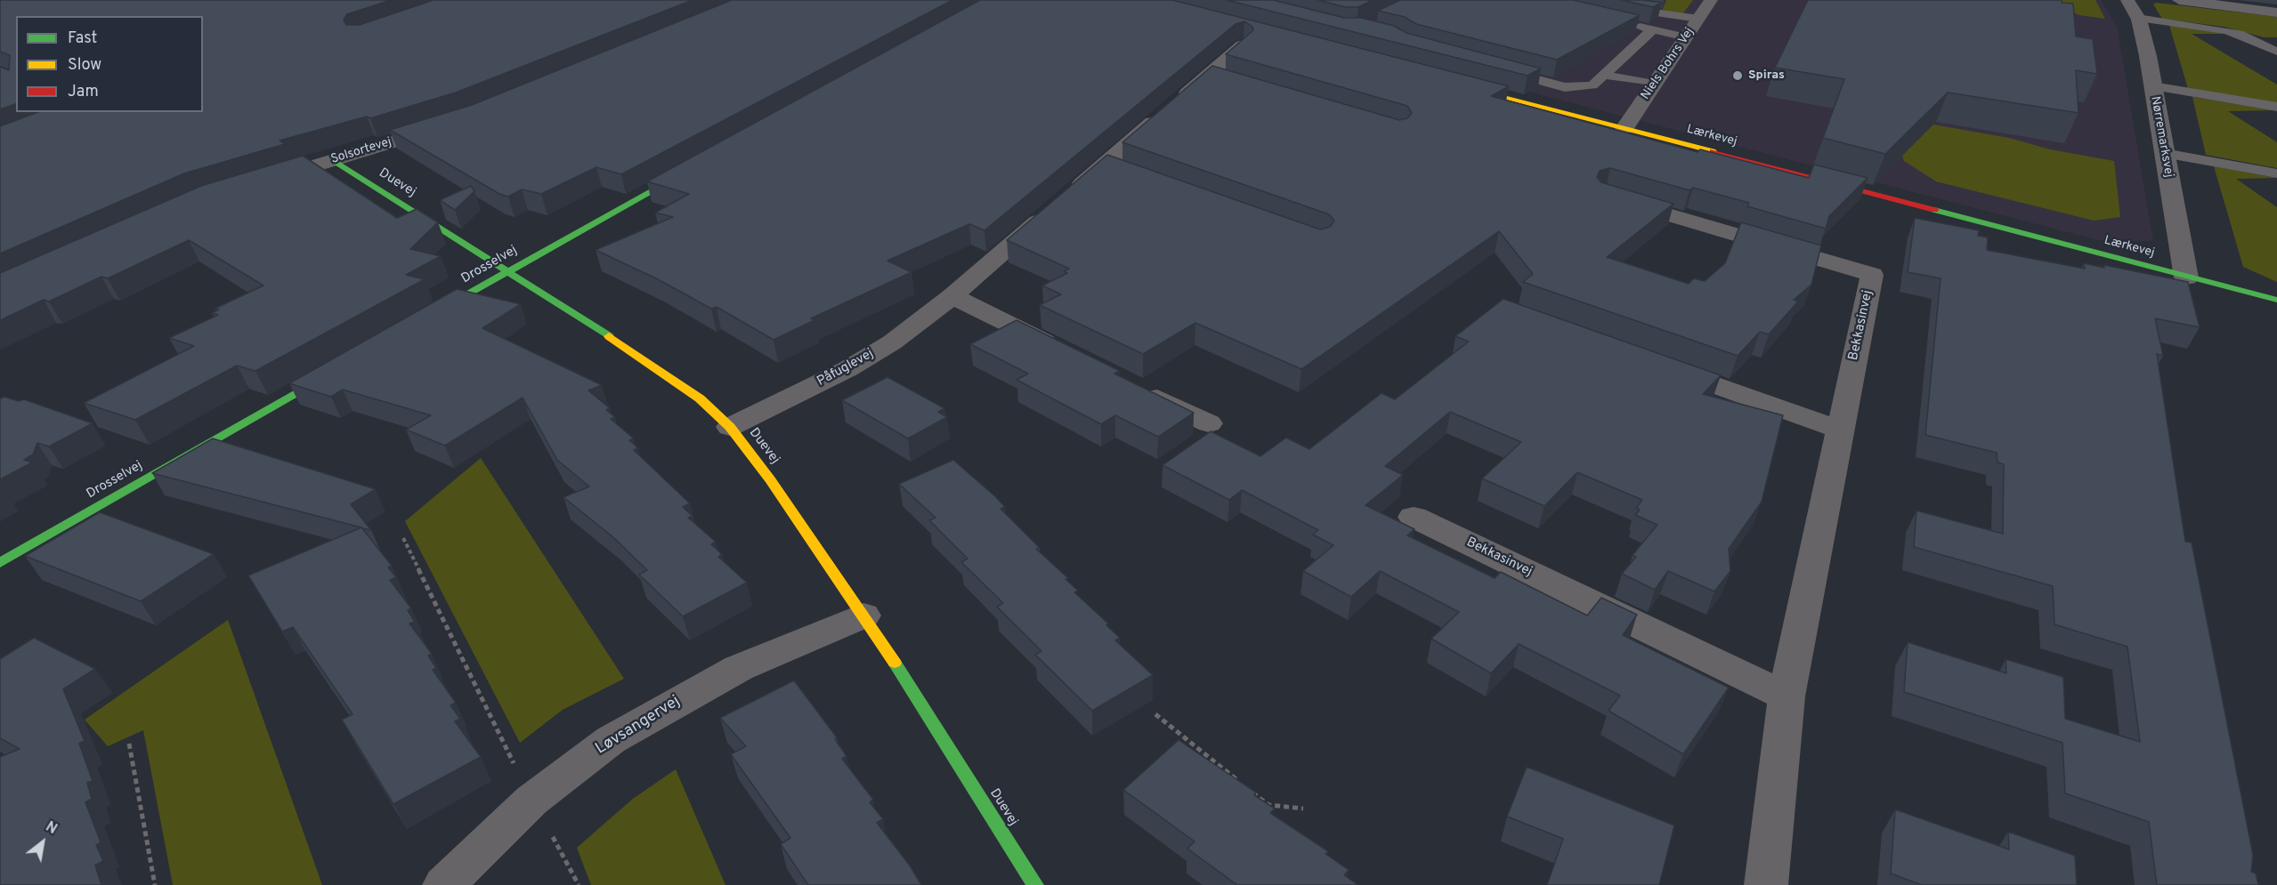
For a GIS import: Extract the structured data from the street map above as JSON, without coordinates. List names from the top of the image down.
{
  "streets": {
    "street": [
      "Niels Bohrs Vej",
      "Lærkevej",
      "Nørremarksvej",
      "Solsortevej",
      "Duevej",
      "Drosselvej",
      "Bekkasinvej",
      "Påfuglevej",
      "Løvsangervej"
    ]
  },
  "crossings": [
    ["Niels Bohrs Vej", "Lærkevej"],
    ["Lærkevej", "Nørremarksvej"],
    ["Solsortevej", "Duevej"],
    ["Duevej", "Drosselvej"],
    ["Duevej", "Påfuglevej"],
    ["Duevej", "Løvsangervej"]
  ],
  "places": ["Spiras"],
  "legend": ["Fast", "Slow", "Jam"],
  "north": "top right"
}
